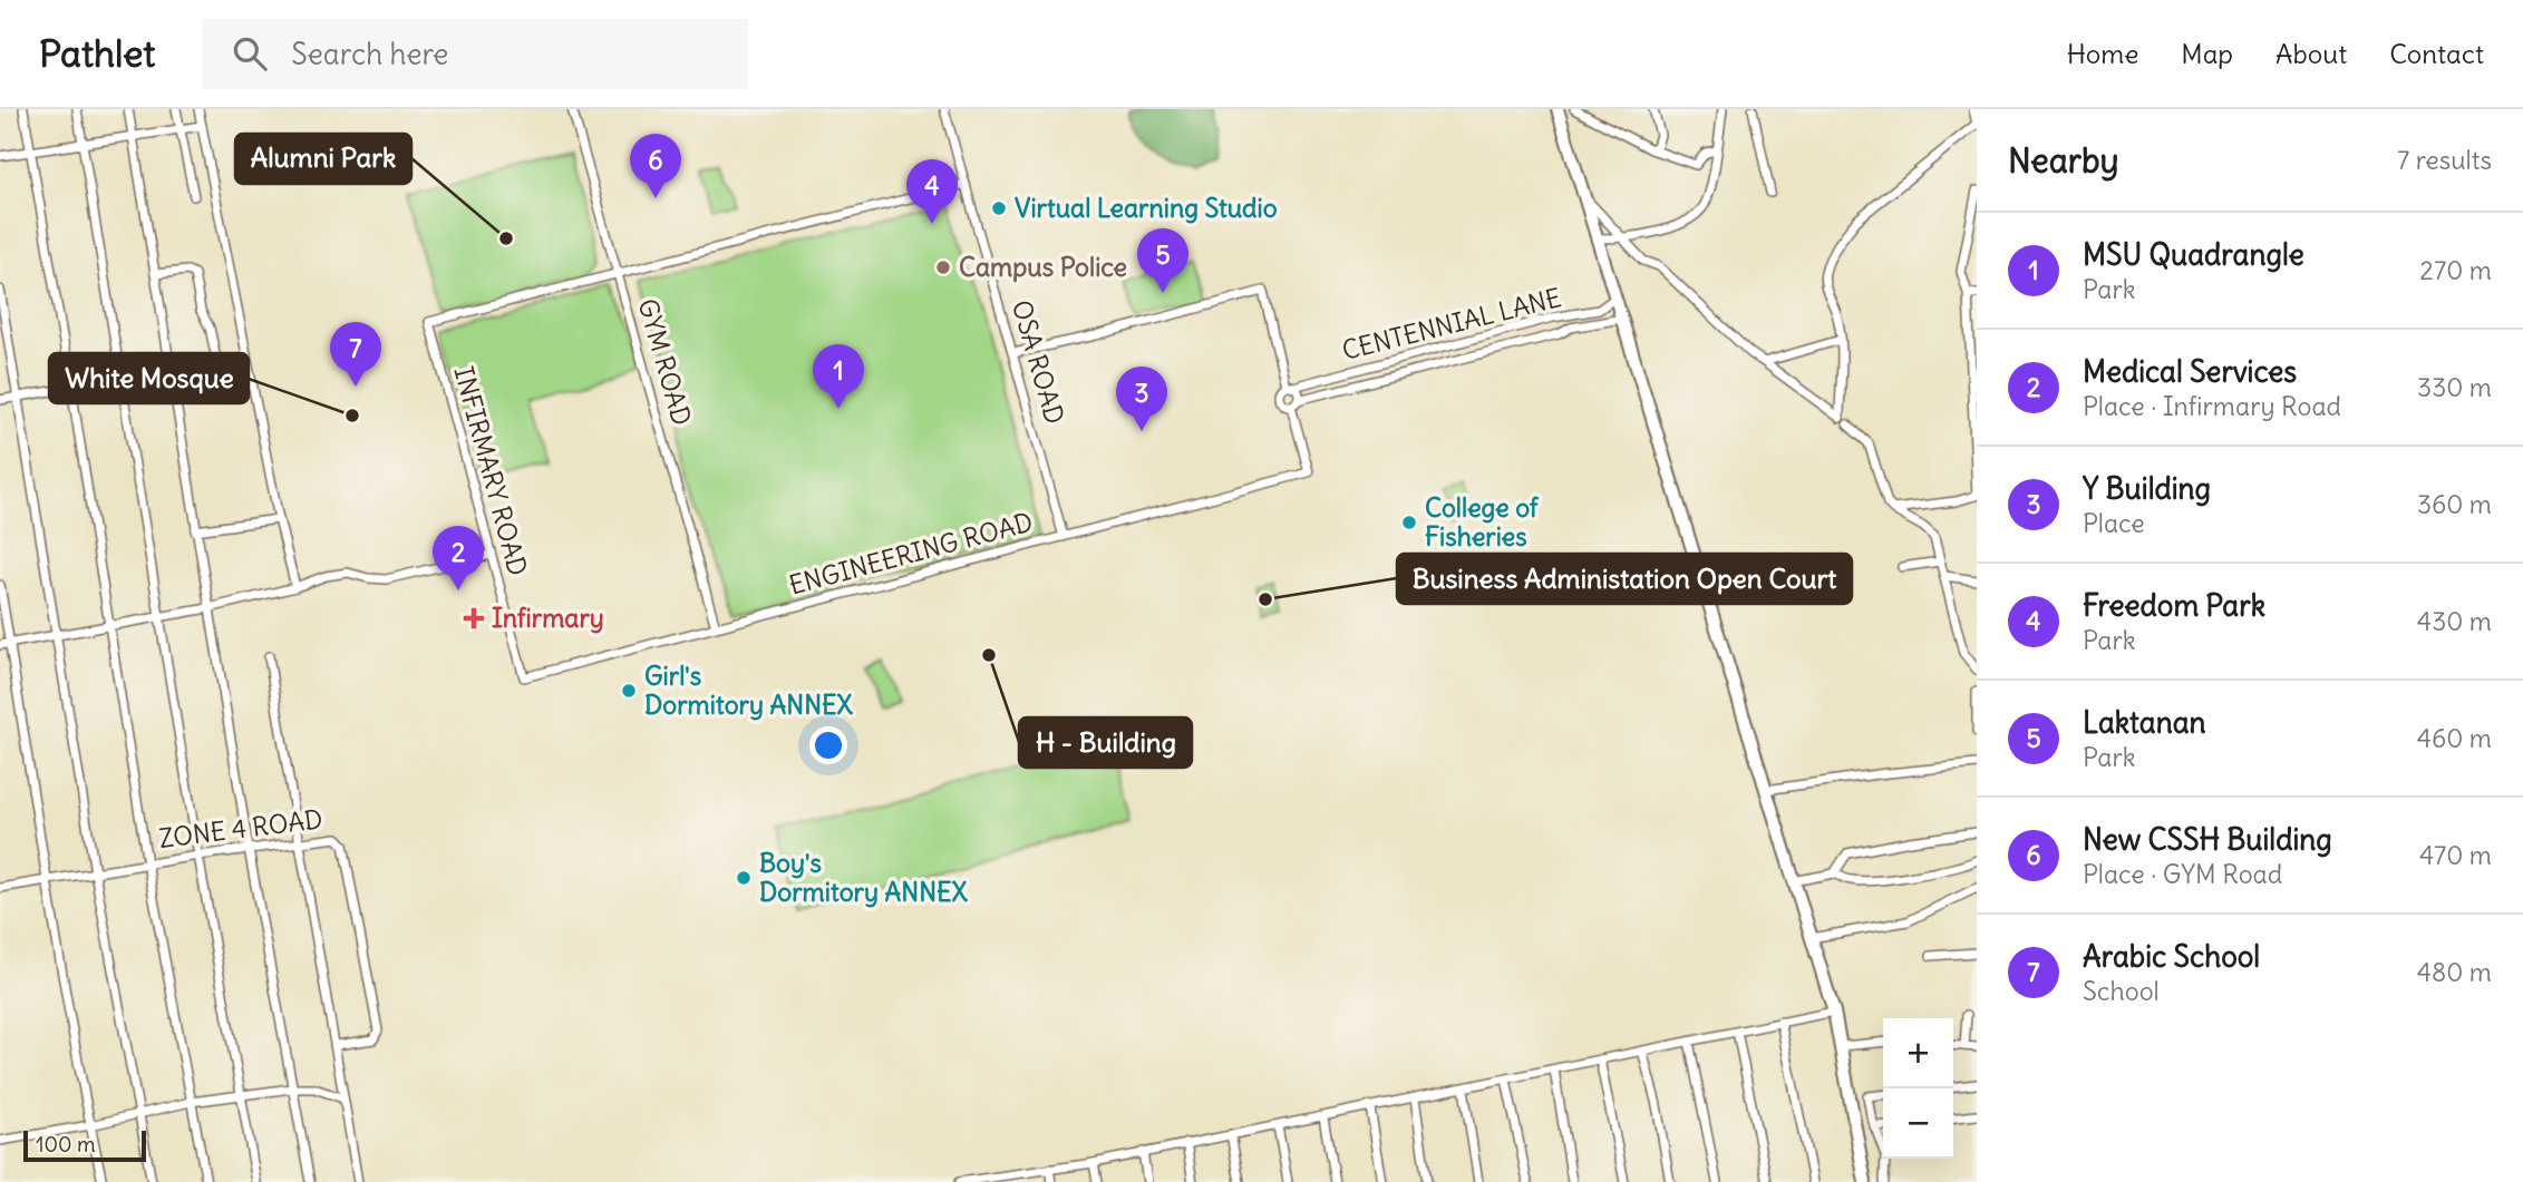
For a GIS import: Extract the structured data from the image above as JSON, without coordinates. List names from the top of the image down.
{
  "streets": {
    "street": [
      "CENTENNIAL LANE",
      "GYM ROAD",
      "OSA ROAD",
      "INFIRMARY ROAD",
      "ENGINEERING ROAD",
      "ZONE 4 ROAD"
    ]
  },
  "crossings": [
    ["CENTENNIAL LANE", "ENGINEERING ROAD"],
    ["GYM ROAD", "INFIRMARY ROAD"],
    ["GYM ROAD", "ENGINEERING ROAD"],
    ["OSA ROAD", "ENGINEERING ROAD"],
    ["INFIRMARY ROAD", "ENGINEERING ROAD"]
  ],
  "places": {
    "other": [
      "Virtual Learning Studio",
      "Alumni Park",
      "Campus Police",
      "White Mosque",
      "College of Fisheries",
      "Business Administation Open Court",
      "H - Building",
      "Girl's Dormitory ANNEX",
      "Boy's Dormitory ANNEX"
    ],
    "health": ["Infirmary"]
  },
  "scale_bar": "100 m",
  "page": {
    "header": "Pathlet",
    "search": "Search here",
    "nav": [
      "Home",
      "Map",
      "About",
      "Contact"
    ],
    "heading": ["Nearby", "7 results"],
    "pins": [
      "6",
      "4",
      "5",
      "7",
      "1",
      "3",
      "2"
    ],
    "list": [
      {
        "mark": "1",
        "name": "MSU Quadrangle",
        "note": "Park",
        "value": "270 m"
      },
      {
        "mark": "2",
        "name": "Medical Services",
        "note": "Place · Infirmary Road",
        "value": "330 m"
      },
      {
        "mark": "3",
        "name": "Y Building",
        "note": "Place",
        "value": "360 m"
      },
      {
        "mark": "4",
        "name": "Freedom Park",
        "note": "Park",
        "value": "430 m"
      },
      {
        "mark": "5",
        "name": "Laktanan",
        "note": "Park",
        "value": "460 m"
      },
      {
        "mark": "6",
        "name": "New CSSH Building",
        "note": "Place · GYM Road",
        "value": "470 m"
      },
      {
        "mark": "7",
        "name": "Arabic School",
        "note": "School",
        "value": "480 m"
      }
    ],
    "map_buttons": ["+", "−"],
    "scale": "100 m"
  }
}
